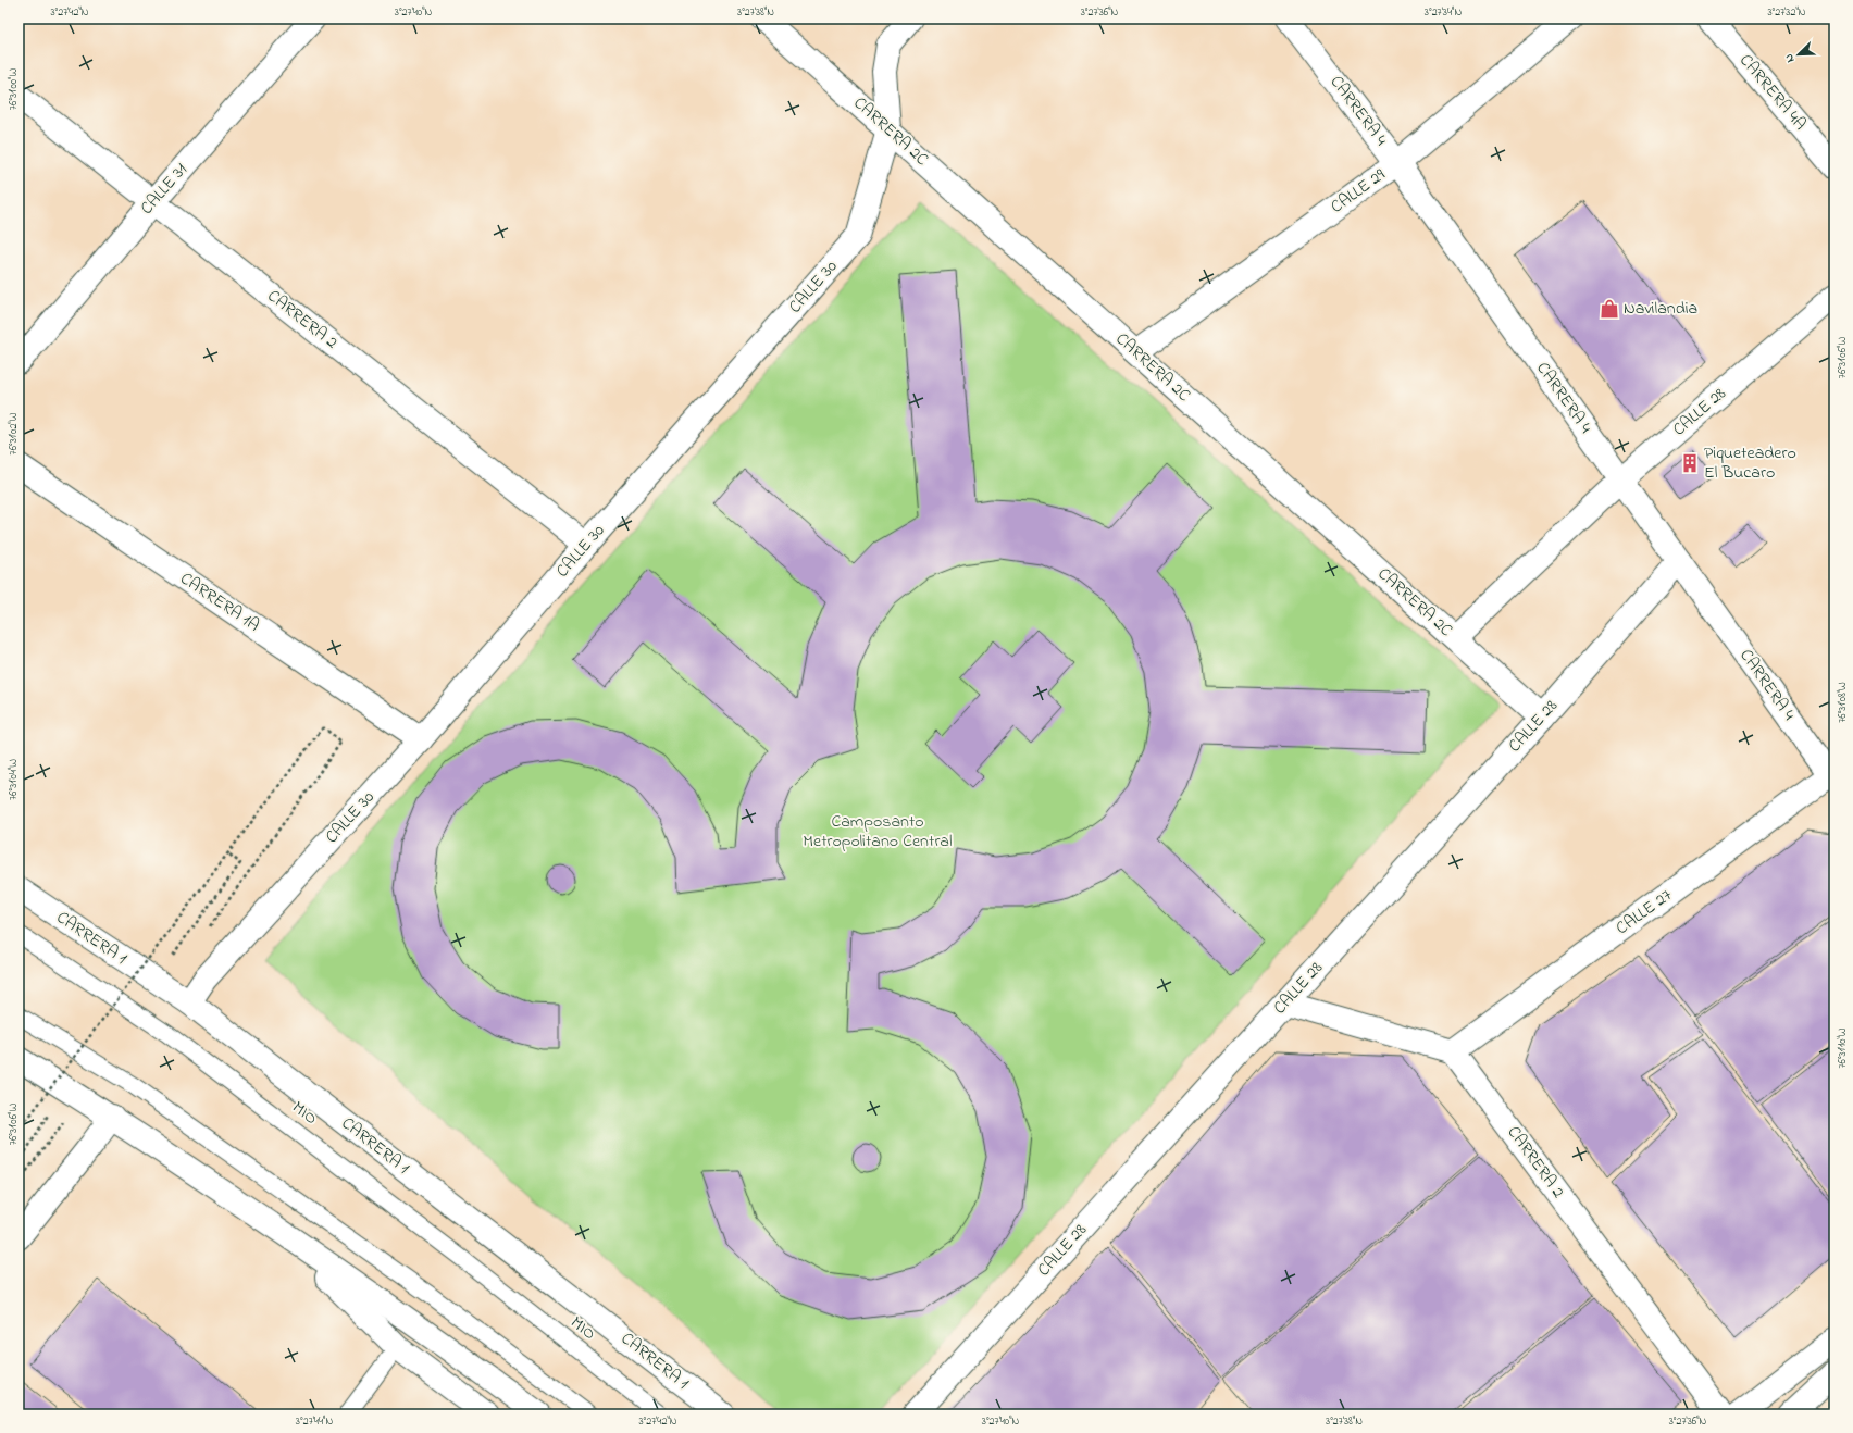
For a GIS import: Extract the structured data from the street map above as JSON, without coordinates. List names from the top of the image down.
{
  "streets": {
    "street": [
      "CARRERA 4A",
      "CARRERA 4",
      "CARRERA 2C",
      "CALLE 31",
      "CALLE 29",
      "CALLE 30",
      "CARRERA 2",
      "CALLE 28",
      "CARRERA 1A",
      "CALLE 27",
      "CARRERA 1"
    ],
    "lane": ["MIO"]
  },
  "crossings": [
    ["CARRERA 4", "CALLE 29"],
    ["CARRERA 4", "CALLE 28"],
    ["CARRERA 4", "CALLE 27"],
    ["CARRERA 2C", "CALLE 29"],
    ["CARRERA 2C", "CALLE 30"],
    ["CARRERA 2C", "CALLE 28"],
    ["CALLE 31", "CARRERA 2"],
    ["CALLE 30", "CARRERA 2"],
    ["CALLE 30", "CARRERA 1A"],
    ["CALLE 30", "CARRERA 1"],
    ["CARRERA 2", "CALLE 27"]
  ],
  "parks": ["Camposanto Metropolitano Central"],
  "places": {
    "shop": ["Navilandia"],
    "building": ["Piqueteadero El Bucaro"]
  },
  "north": "bottom left",
  "coordinates": [
    "3°27'42\"N",
    "3°27'40\"N",
    "3°27'38\"N",
    "3°27'36\"N",
    "3°27'34\"N",
    "3°27'32\"N",
    "76°31'00\"W",
    "76°31'06\"W",
    "76°31'02\"W",
    "76°31'08\"W",
    "76°31'04\"W",
    "76°31'10\"W",
    "3°27'44\"N"
  ]
}
